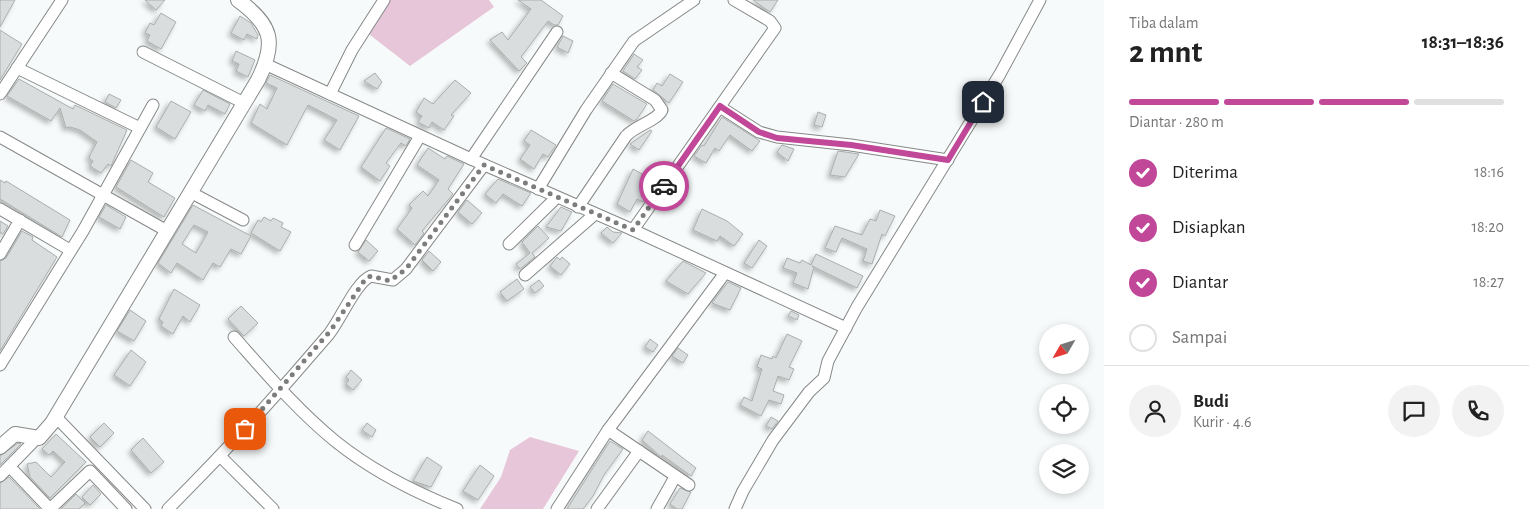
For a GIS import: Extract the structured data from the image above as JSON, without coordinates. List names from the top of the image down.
{
  "north": "bottom left",
  "page": {
    "heading": ["2 mnt", "Tiba dalam", "18:31–18:36"],
    "panel": ["Budi", "Kurir · 4.6"],
    "bar": "Diantar · 280 m",
    "list": [
      ["Diterima", "18:16"],
      ["Disiapkan", "18:20"],
      ["Diantar", "18:27"],
      "Sampai"
    ]
  }
}
